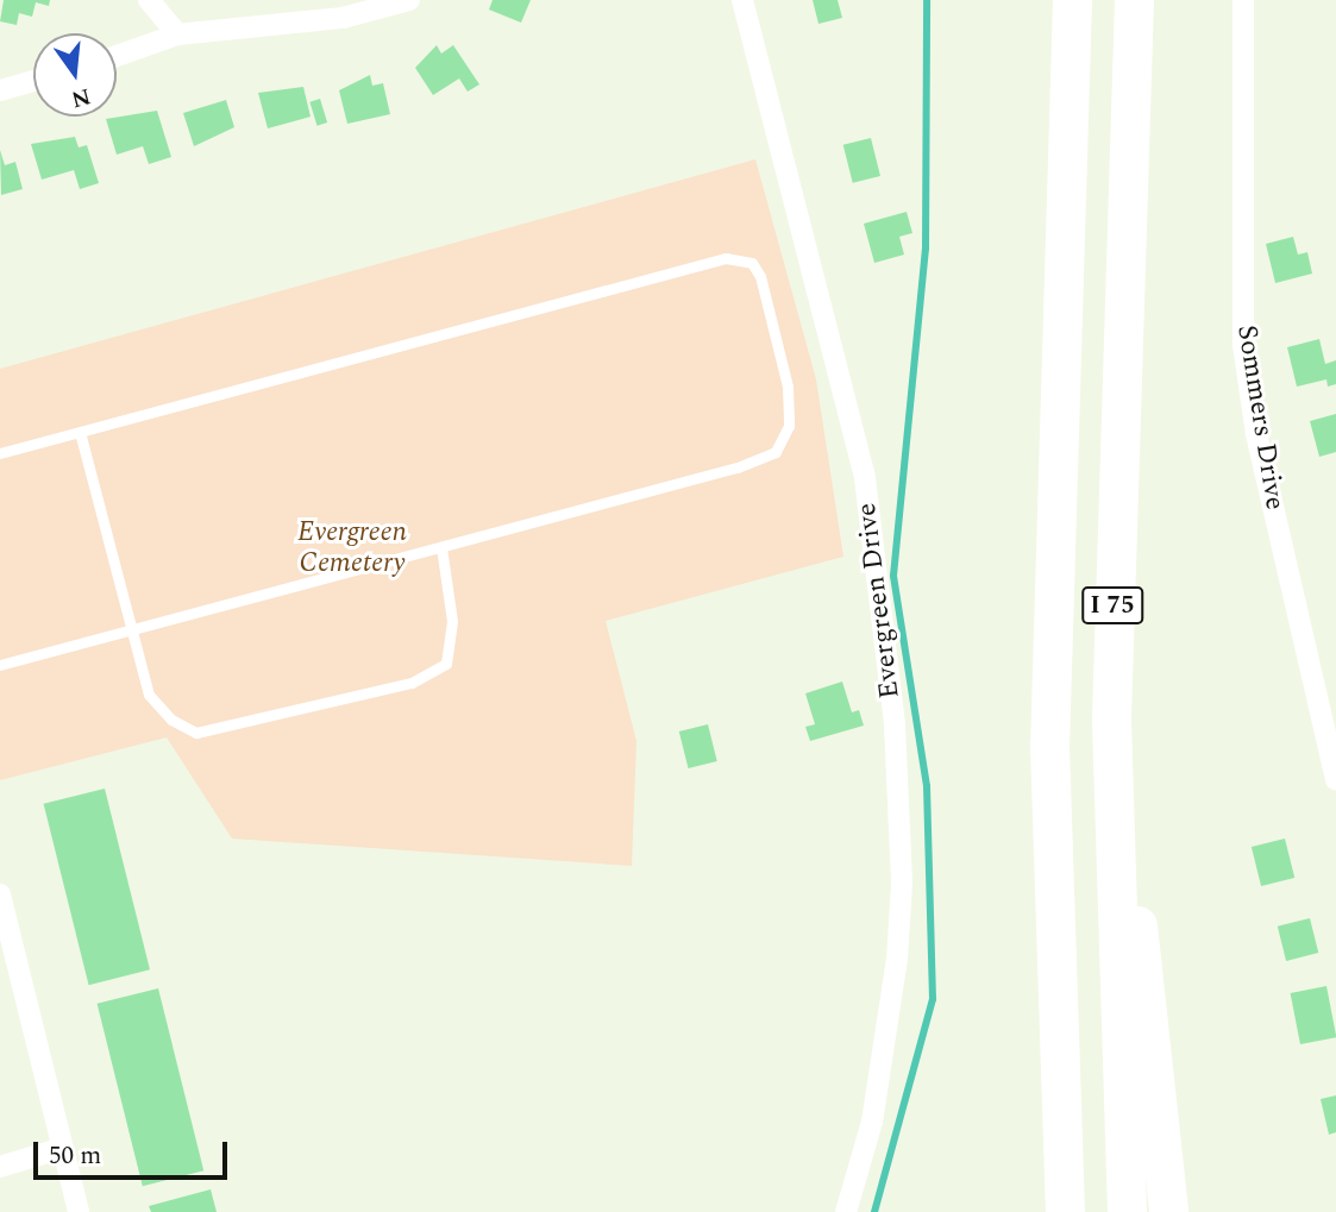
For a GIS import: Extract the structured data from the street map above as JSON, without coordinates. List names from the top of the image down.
{
  "streets": {
    "highway": ["I 75"],
    "street": ["Sommers Drive", "Evergreen Drive"]
  },
  "parks": ["Evergreen Cemetery"],
  "scale_bar": "50 m",
  "north": "bottom"
}
